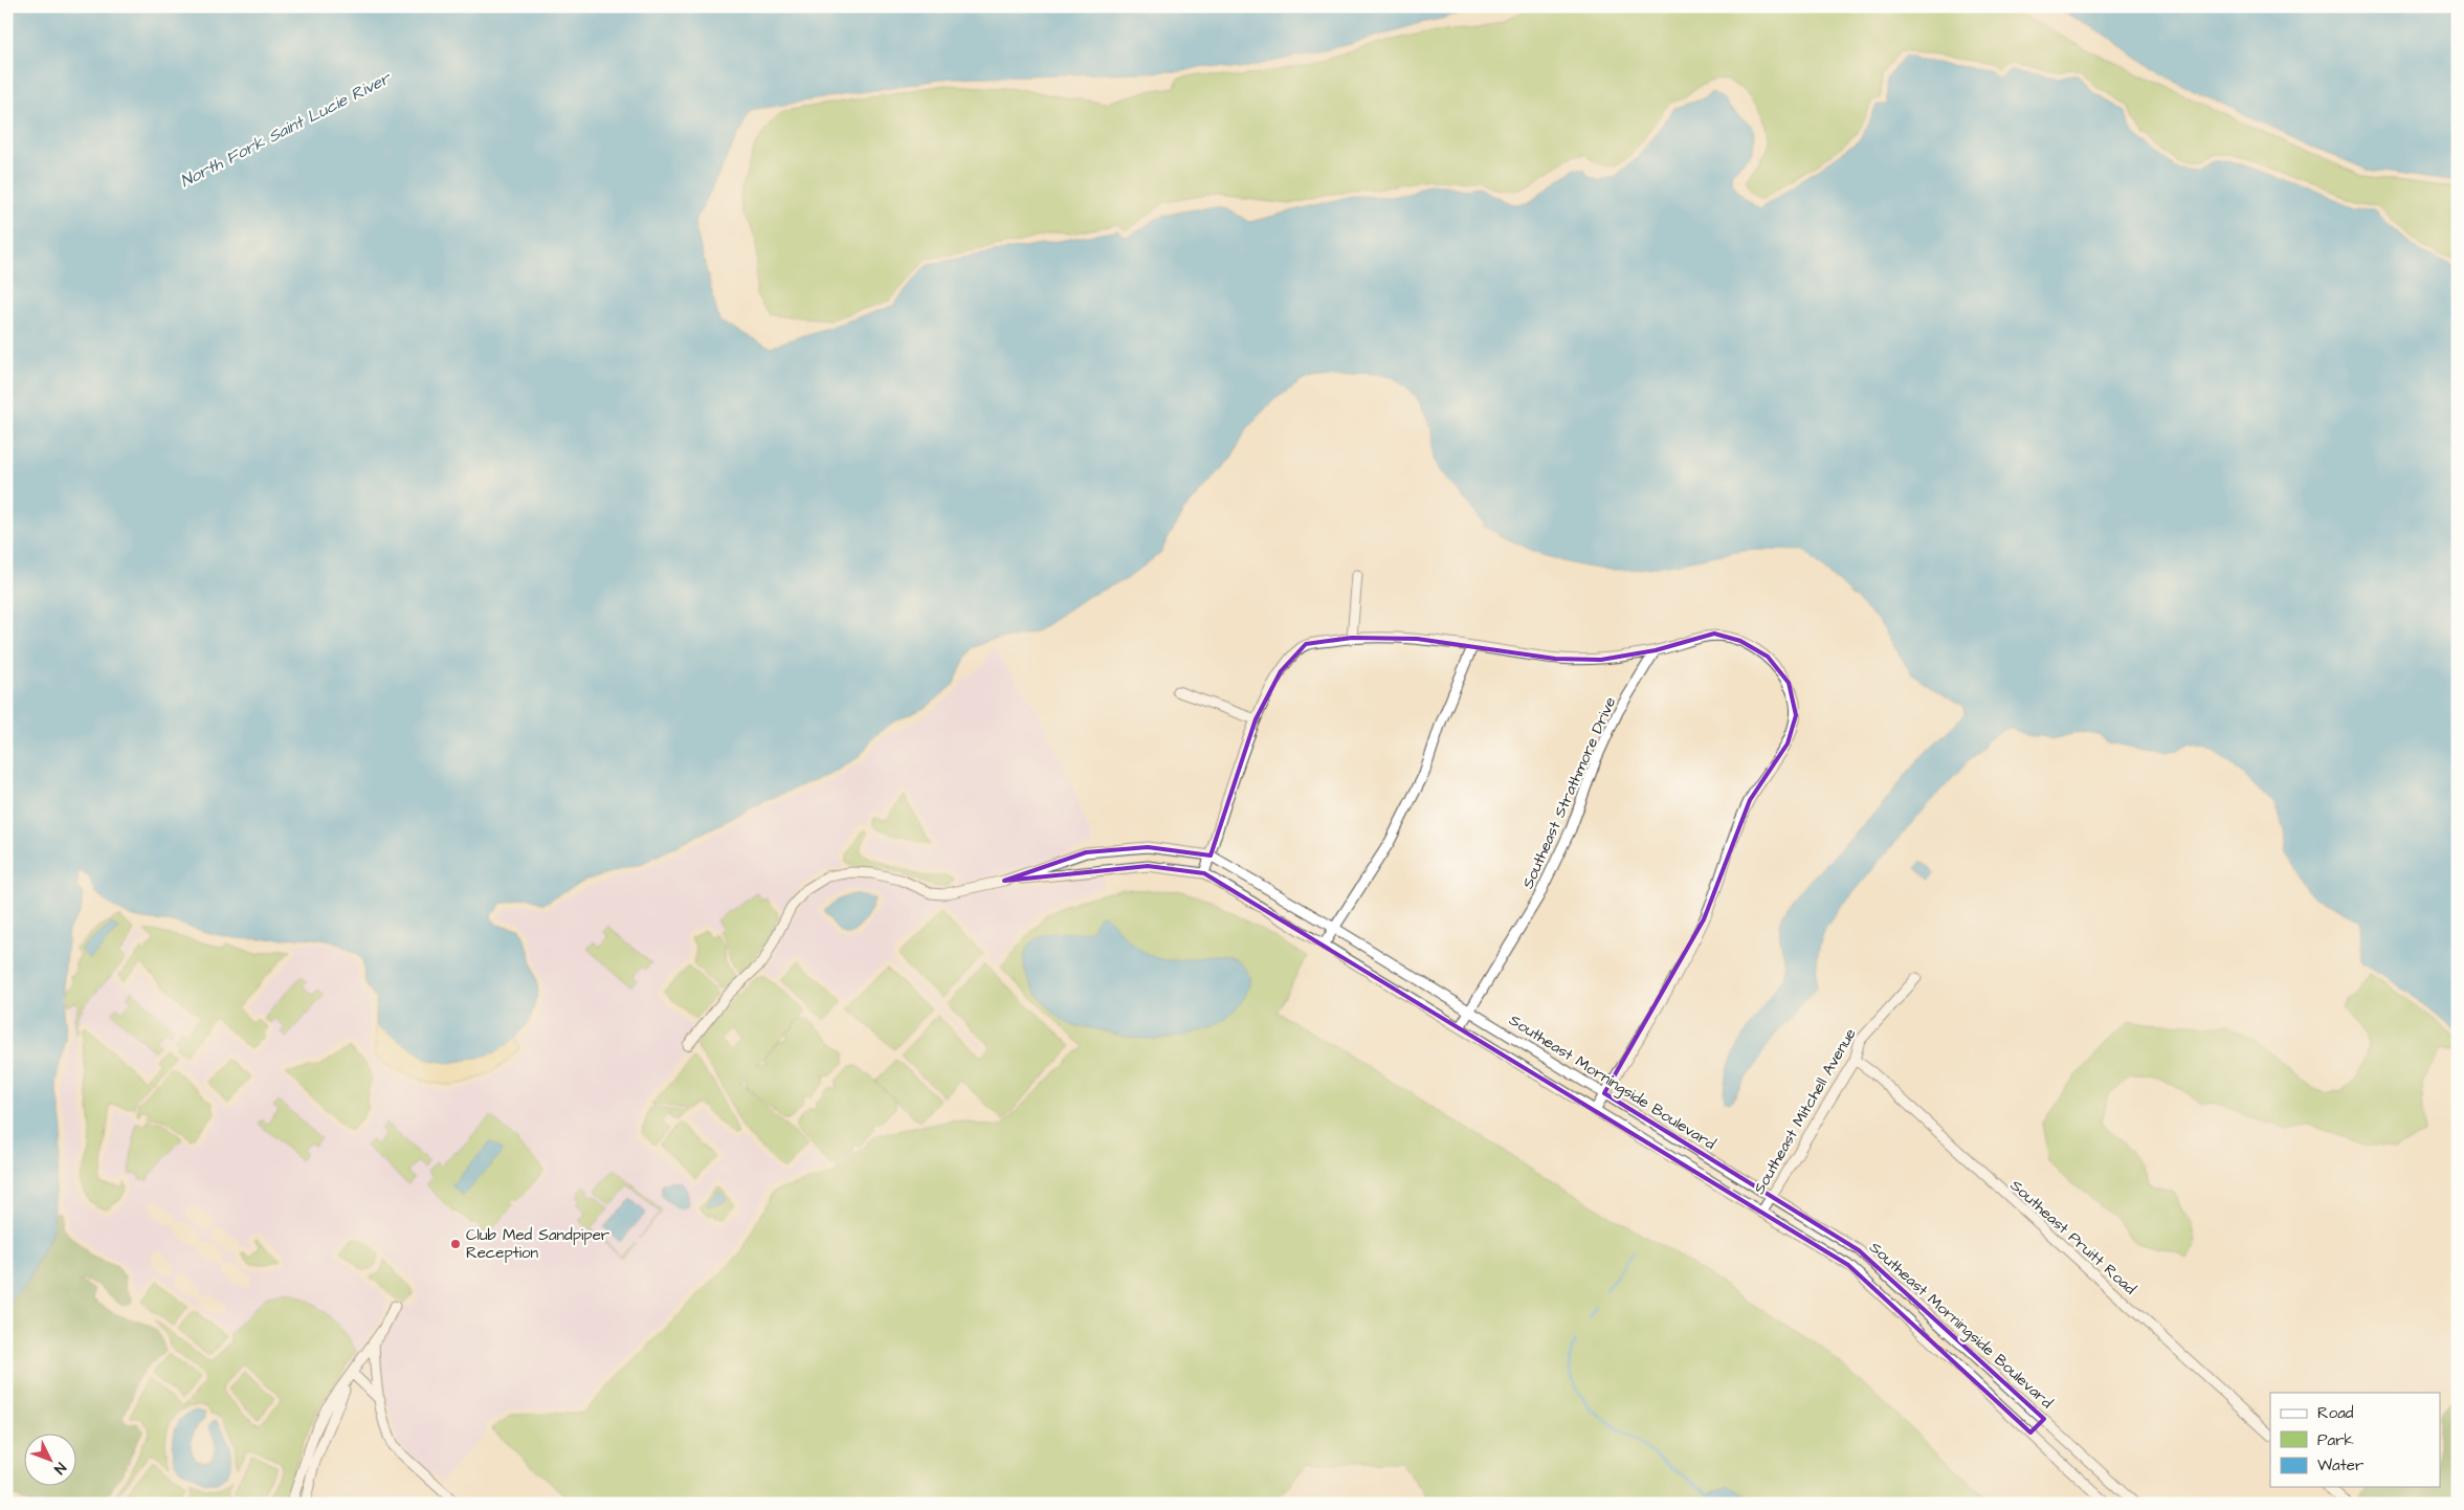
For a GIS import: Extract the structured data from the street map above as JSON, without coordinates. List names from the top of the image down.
{
  "streets": {
    "street": [
      "Southeast Strathmore Drive",
      "Southeast Morningside Boulevard",
      "Southeast Mitchell Avenue",
      "Southeast Pruitt Road"
    ]
  },
  "crossings": [
    ["Southeast Strathmore Drive", "Southeast Morningside Boulevard"],
    ["Southeast Morningside Boulevard", "Southeast Mitchell Avenue"],
    ["Southeast Mitchell Avenue", "Southeast Pruitt Road"]
  ],
  "water": ["North Fork Saint Lucie River"],
  "places": ["Club Med Sandpiper Reception"],
  "legend": ["Road", "Park", "Water"],
  "north": "bottom right"
}
